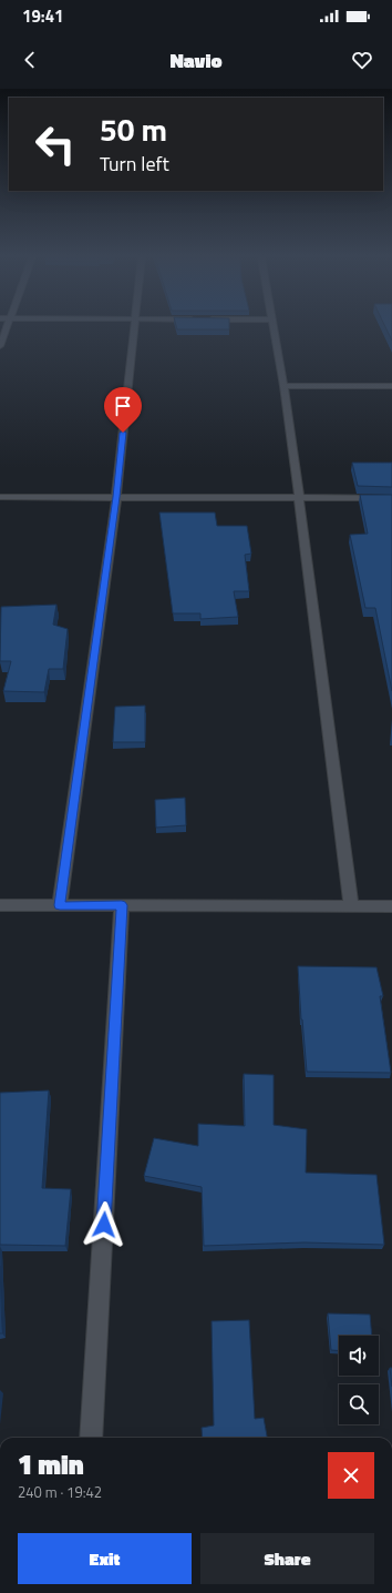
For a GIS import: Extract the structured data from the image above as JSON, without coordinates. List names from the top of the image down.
{
  "page": {
    "status": "19:41",
    "header": "Navio",
    "turn": ["50 m", "Turn left"],
    "heading": ["1 min", "240 m · 19:42"],
    "buttons": ["Exit", "Share"]
  }
}
